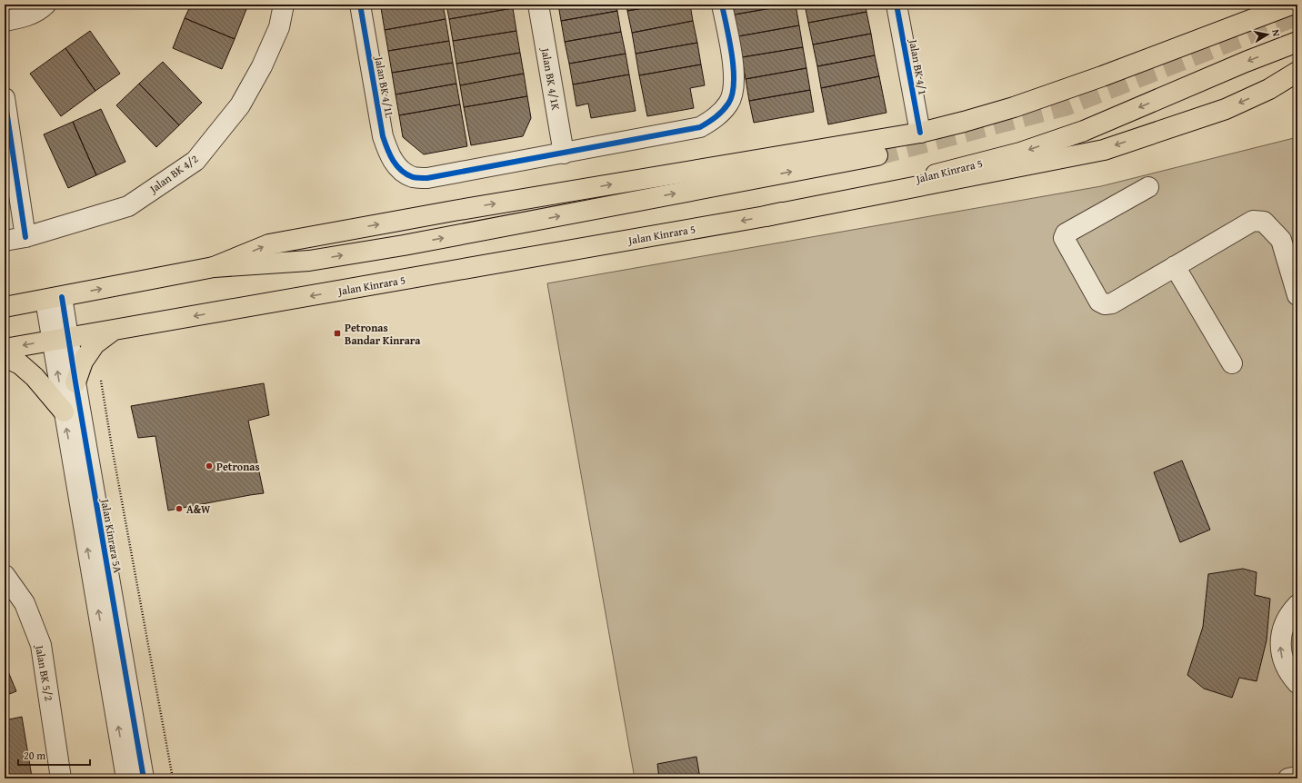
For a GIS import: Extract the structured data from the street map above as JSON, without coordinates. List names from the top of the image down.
{
  "streets": {
    "main road": ["Jalan Kinrara 5"],
    "street": [
      "Jalan BK 4/1",
      "Jalan BK 4/1K",
      "Jalan BK 4/1L",
      "Jalan BK 4/2",
      "Jalan Kinrara 5A",
      "Jalan BK 5/2"
    ]
  },
  "crossings": [
    ["Jalan BK 4/1K", "Jalan BK 4/1L"],
    ["Jalan Kinrara 5", "Jalan Kinrara 5A"]
  ],
  "places": {
    "transit": ["Petronas Bandar Kinrara"],
    "other": ["Petronas", "A&W"]
  },
  "scale_bar": "20 m",
  "north": "right"
}
